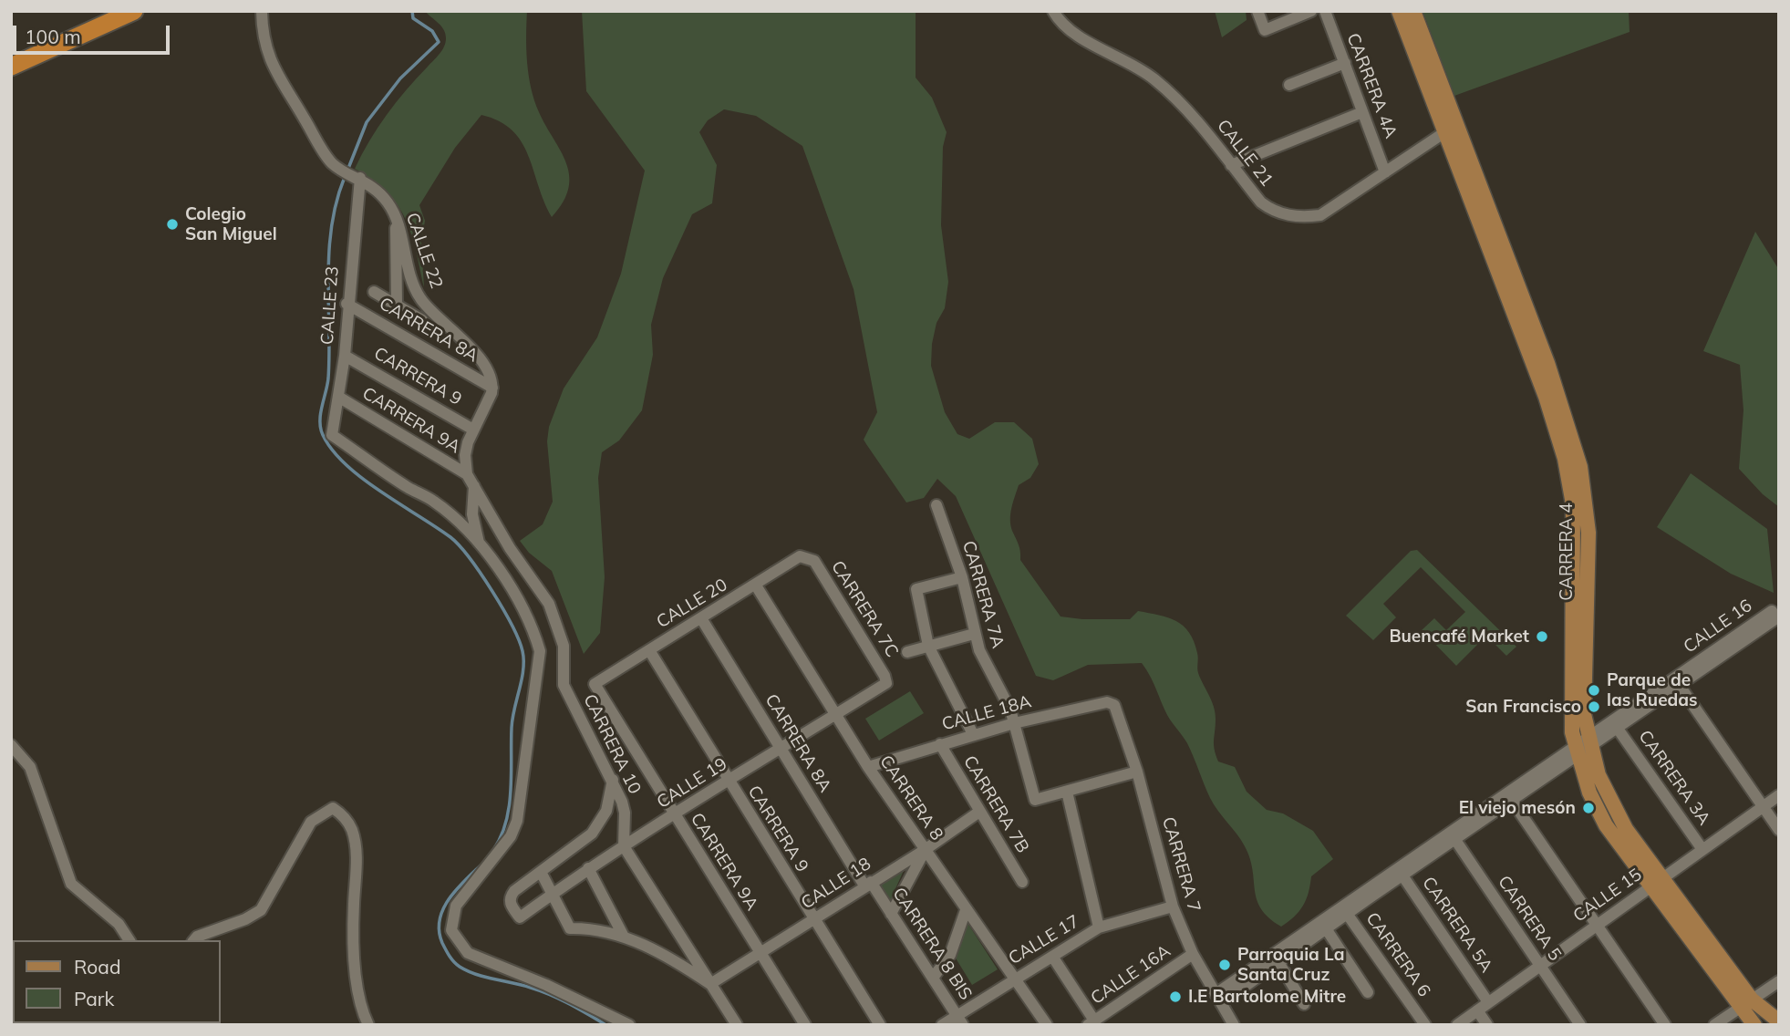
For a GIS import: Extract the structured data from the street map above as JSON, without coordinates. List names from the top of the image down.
{
  "streets": {
    "main road": ["CARRERA 4"],
    "street": [
      "CARRERA 4A",
      "CALLE 21",
      "CALLE 22",
      "CALLE 23",
      "CARRERA 8A",
      "CARRERA 9",
      "CARRERA 9A",
      "CARRERA 7A",
      "CALLE 20",
      "CARRERA 7C",
      "CALLE 16",
      "CALLE 18A",
      "CARRERA 10",
      "CARRERA 3A",
      "CALLE 19",
      "CARRERA 8",
      "CARRERA 7B",
      "CARRERA 7",
      "CALLE 18",
      "CALLE 15",
      "CARRERA 5",
      "CARRERA 5A",
      "CALLE 17",
      "CARRERA 8 BIS",
      "CARRERA 6",
      "CALLE 16A"
    ]
  },
  "crossings": [
    ["CARRERA 4A", "CALLE 21"],
    ["CALLE 21", "CARRERA 4"],
    ["CALLE 22", "CALLE 23"],
    ["CALLE 22", "CARRERA 8A"],
    ["CALLE 23", "CARRERA 8A"],
    ["CALLE 23", "CARRERA 9"],
    ["CALLE 23", "CARRERA 9A"],
    ["CARRERA 8A", "CALLE 20"],
    ["CARRERA 8A", "CALLE 19"],
    ["CARRERA 8A", "CALLE 18"],
    ["CARRERA 8A", "CARRERA 8 BIS"],
    ["CARRERA 9", "CALLE 20"],
    ["CARRERA 9", "CALLE 19"],
    ["CARRERA 9", "CALLE 18"],
    ["CARRERA 9A", "CALLE 20"],
    ["CARRERA 9A", "CARRERA 10"],
    ["CARRERA 9A", "CALLE 19"],
    ["CARRERA 9A", "CALLE 18"],
    ["CARRERA 4", "CALLE 16"],
    ["CARRERA 4", "CALLE 15"],
    ["CARRERA 7A", "CALLE 18A"],
    ["CARRERA 7A", "CARRERA 7B"],
    ["CALLE 20", "CARRERA 7C"],
    ["CALLE 20", "CARRERA 8"],
    ["CARRERA 7C", "CALLE 19"],
    ["CALLE 16", "CARRERA 3A"],
    ["CALLE 16", "CARRERA 7"],
    ["CALLE 16", "CARRERA 5"],
    ["CALLE 16", "CARRERA 5A"],
    ["CALLE 16", "CARRERA 6"],
    ["CALLE 18A", "CARRERA 8"],
    ["CALLE 18A", "CARRERA 7B"],
    ["CALLE 18A", "CARRERA 7"],
    ["CARRERA 10", "CALLE 19"],
    ["CARRERA 3A", "CALLE 15"],
    ["CALLE 19", "CARRERA 8"],
    ["CARRERA 8", "CALLE 18"],
    ["CARRERA 8", "CALLE 17"],
    ["CARRERA 7B", "CALLE 18"],
    ["CARRERA 7", "CALLE 17"],
    ["CARRERA 7", "CALLE 16A"],
    ["CALLE 18", "CARRERA 8 BIS"],
    ["CALLE 15", "CARRERA 5"],
    ["CALLE 15", "CARRERA 5A"],
    ["CALLE 17", "CARRERA 8 BIS"]
  ],
  "places": [
    "Colegio San Miguel",
    "Buencafé Market",
    "Parque de las Ruedas",
    "San Francisco",
    "El viejo mesón",
    "Parroquia La Santa Cruz",
    "I.E Bartolome Mitre"
  ],
  "legend": ["Road", "Park"],
  "scale_bar": "100 m"
}
